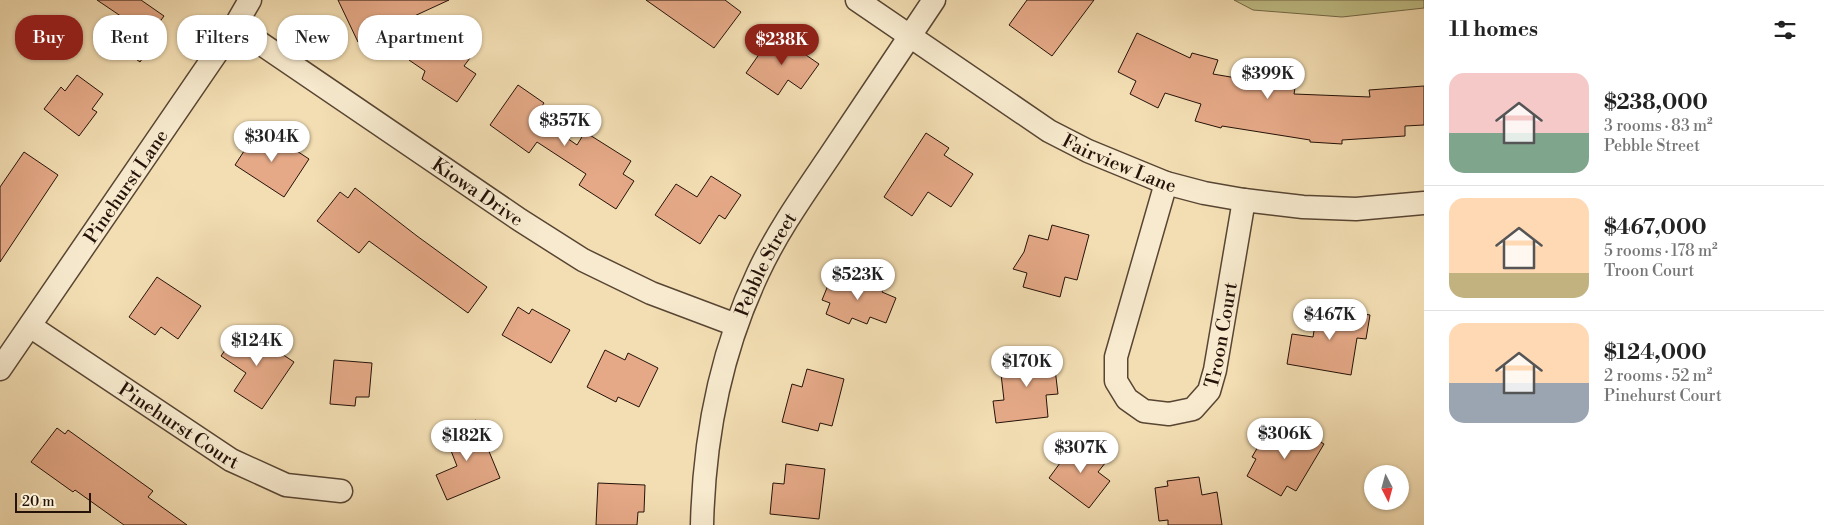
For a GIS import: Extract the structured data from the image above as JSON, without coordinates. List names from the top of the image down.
{
  "streets": {
    "street": [
      "Fairview Lane",
      "Pinehurst Lane",
      "Kiowa Drive",
      "Pebble Street",
      "Troon Court",
      "Pinehurst Court"
    ]
  },
  "crossings": [
    ["Fairview Lane", "Pebble Street"],
    ["Fairview Lane", "Troon Court"],
    ["Pinehurst Lane", "Pinehurst Court"],
    ["Kiowa Drive", "Pebble Street"]
  ],
  "scale_bar": "20 m",
  "north": "bottom",
  "page": {
    "heading": "11 homes",
    "chip": [
      "Buy",
      "Rent",
      "Filters",
      "New",
      "Apartment"
    ],
    "price": [
      "$238K",
      "$399K",
      "$357K",
      "$304K",
      "$523K",
      "$467K",
      "$124K",
      "$170K",
      "$306K",
      "$182K",
      "$307K"
    ],
    "list": [
      {
        "name": "$238,000",
        "note": "3 rooms · 83 m² · Pebble Street"
      },
      {
        "name": "$467,000",
        "note": "5 rooms · 178 m² · Troon Court"
      },
      {
        "name": "$124,000",
        "note": "2 rooms · 52 m² · Pinehurst Court"
      }
    ],
    "scale": "20 m"
  }
}
